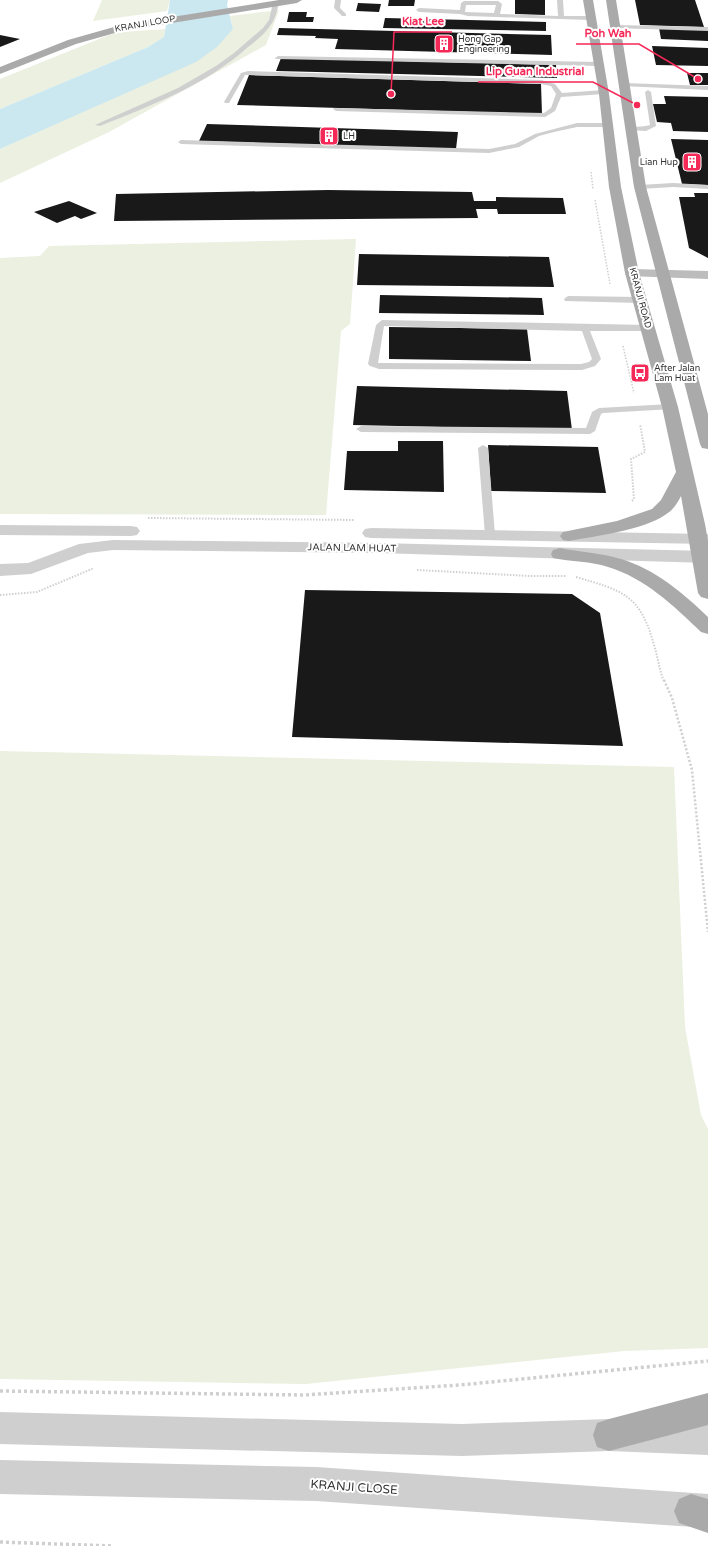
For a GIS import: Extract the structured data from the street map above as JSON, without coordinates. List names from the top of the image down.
{
  "streets": {
    "main road": ["KRANJI LOOP", "KRANJI ROAD"],
    "street": ["JALAN LAM HUAT", "KRANJI CLOSE"]
  },
  "crossings": [
    ["KRANJI ROAD", "JALAN LAM HUAT"]
  ],
  "places": {
    "building": ["Hong Gap Engineering", "LH", "Lian Hup"],
    "other": ["Poh Wah", "Kiat Lee", "Lip Guan Industrial"],
    "bus stop": ["After Jalan Lam Huat"]
  }
}
